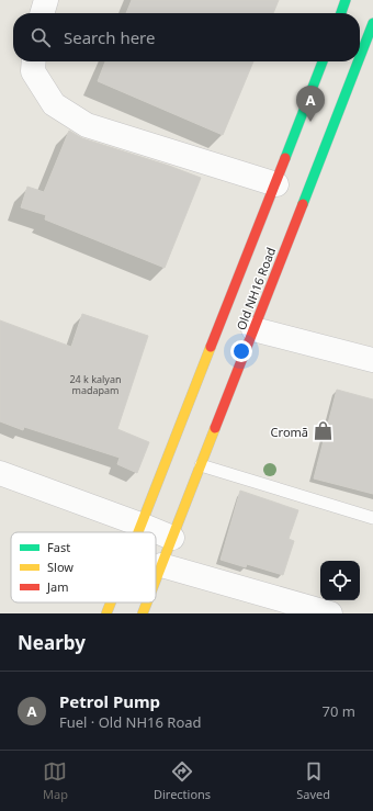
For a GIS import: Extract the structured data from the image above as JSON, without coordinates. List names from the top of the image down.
{
  "streets": {
    "main road": ["Old NH16 Road"]
  },
  "places": {
    "shop": ["Cromā"]
  },
  "house_numbers": ["24 k kalyan madapam"],
  "legend": ["Fast", "Slow", "Jam"],
  "page": {
    "search": "Search here",
    "pins": "A",
    "heading": "Nearby",
    "list": [
      {
        "mark": "A",
        "name": "Petrol Pump",
        "note": "Fuel · Old NH16 Road",
        "value": "70 m"
      }
    ],
    "nav": ["Map", "Directions", "Saved"]
  }
}
